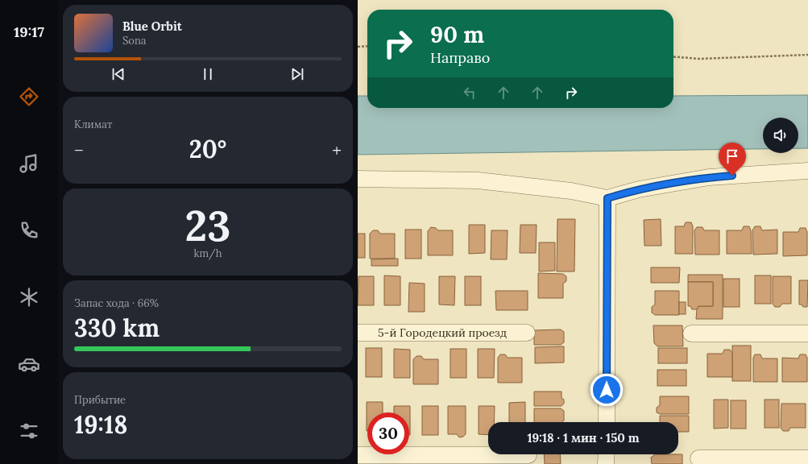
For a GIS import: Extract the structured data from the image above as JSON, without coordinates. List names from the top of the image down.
{
  "streets": {
    "street": ["5-й Городецкий проезд"]
  },
  "page": {
    "tabs": "19:17",
    "turn": ["90 m", "Направо"],
    "song": ["Blue Orbit", "Sona"],
    "tile": [
      "Климат",
      ["23", "km/h"],
      ["Запас хода · 66%", "330 km"],
      ["Прибытие", "19:18"]
    ],
    "heat": ["−", "20°", "+"],
    "limit": "30",
    "trip": "19:18 · 1 мин · 150 m"
  }
}
